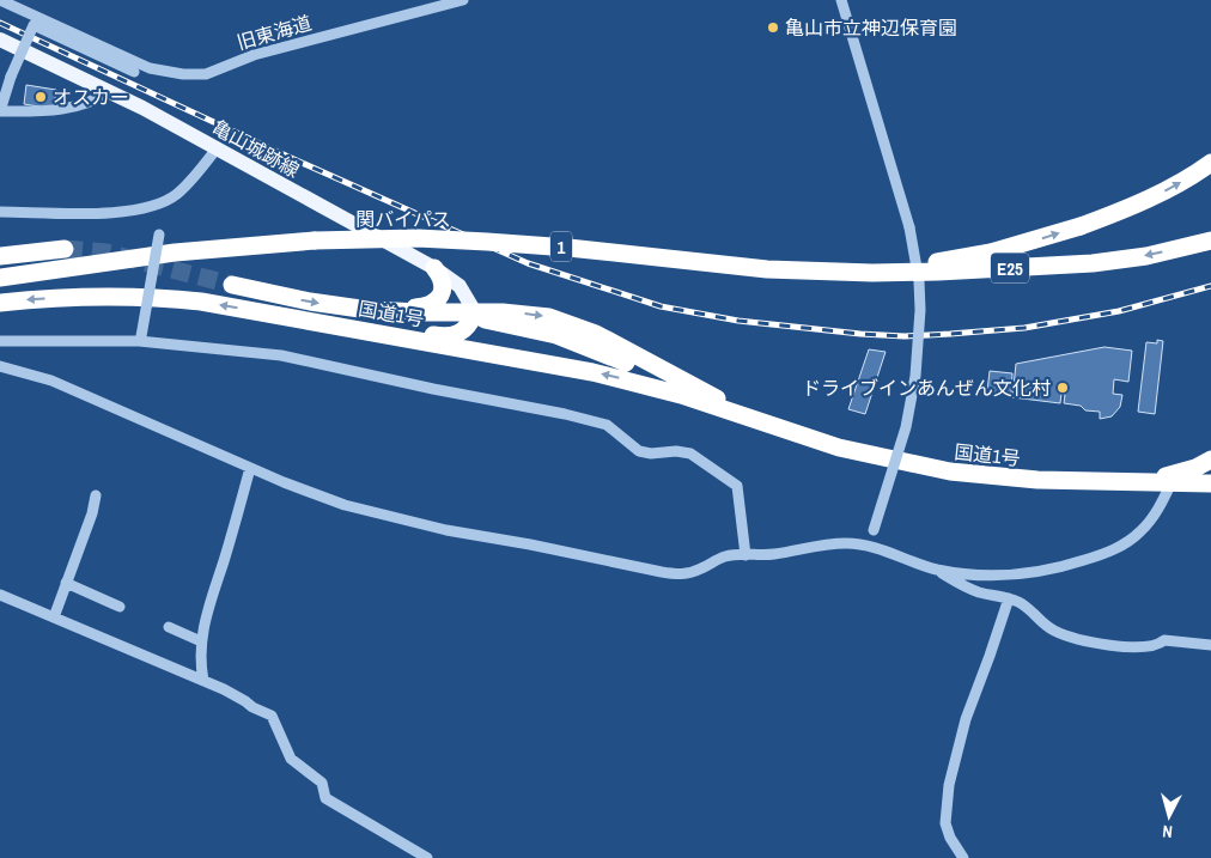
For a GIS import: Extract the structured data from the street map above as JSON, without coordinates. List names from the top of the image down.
{
  "streets": {
    "highway": [
      "関バイパス",
      "1",
      "E25",
      "国道1号"
    ],
    "main road": ["亀山城跡線"],
    "street": ["旧東海道"]
  },
  "crossings": [
    ["亀山城跡線", "国道1号"],
    ["関バイパス", "E25"]
  ],
  "places": ["亀山市立神辺保育園", "オスカー", "ドライブインあんぜん文化村"],
  "north": "bottom"
}
